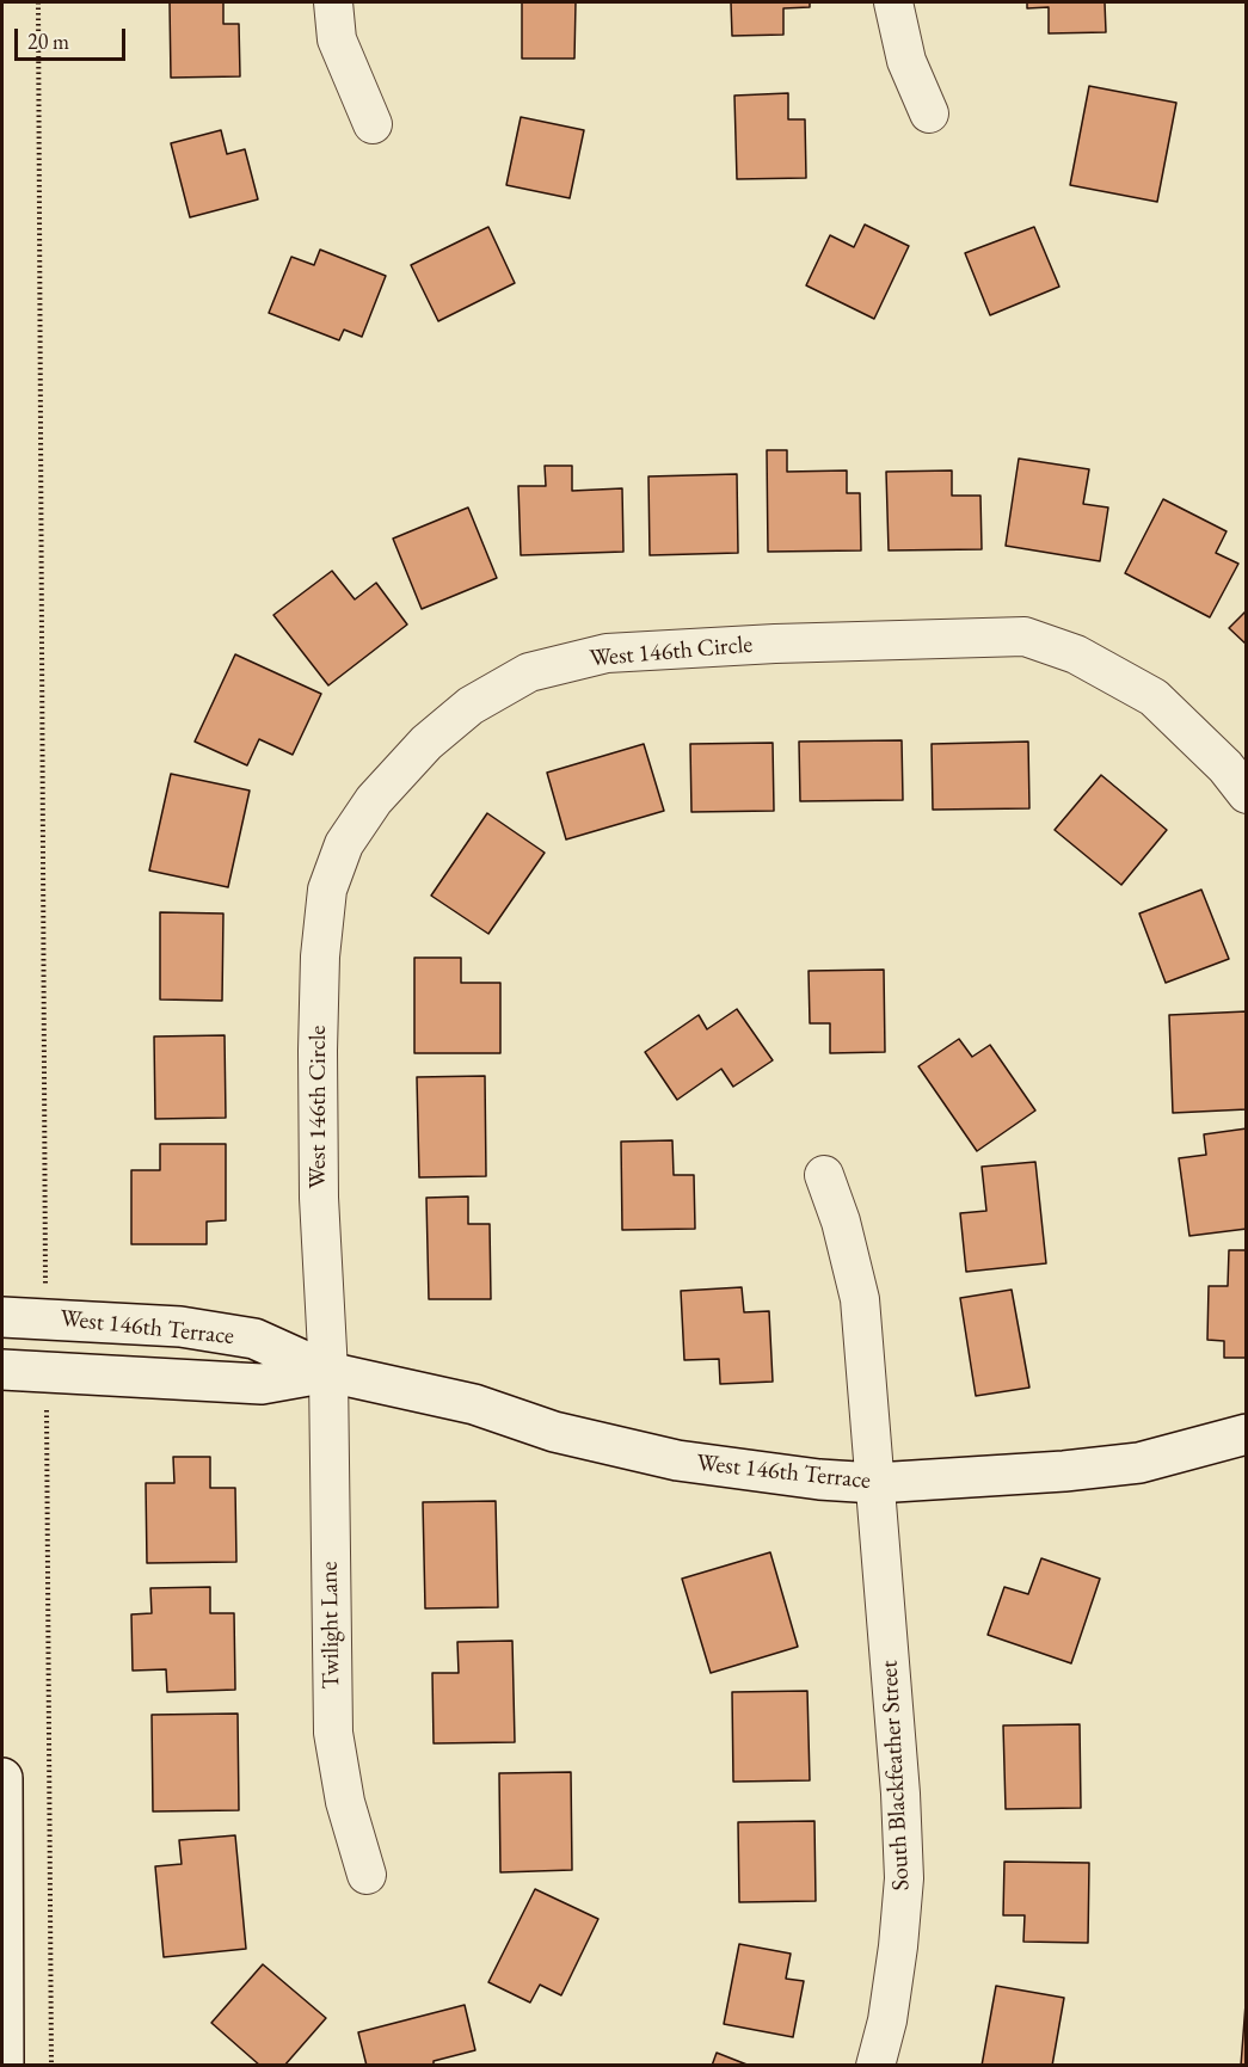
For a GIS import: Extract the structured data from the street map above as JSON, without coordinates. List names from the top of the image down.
{
  "streets": {
    "street": [
      "West 146th Circle",
      "West 146th Terrace",
      "Twilight Lane",
      "South Blackfeather Street"
    ]
  },
  "crossings": [
    ["West 146th Circle", "West 146th Terrace"],
    ["West 146th Circle", "Twilight Lane"],
    ["West 146th Terrace", "Twilight Lane"],
    ["West 146th Terrace", "South Blackfeather Street"]
  ],
  "scale_bar": "20 m"
}
